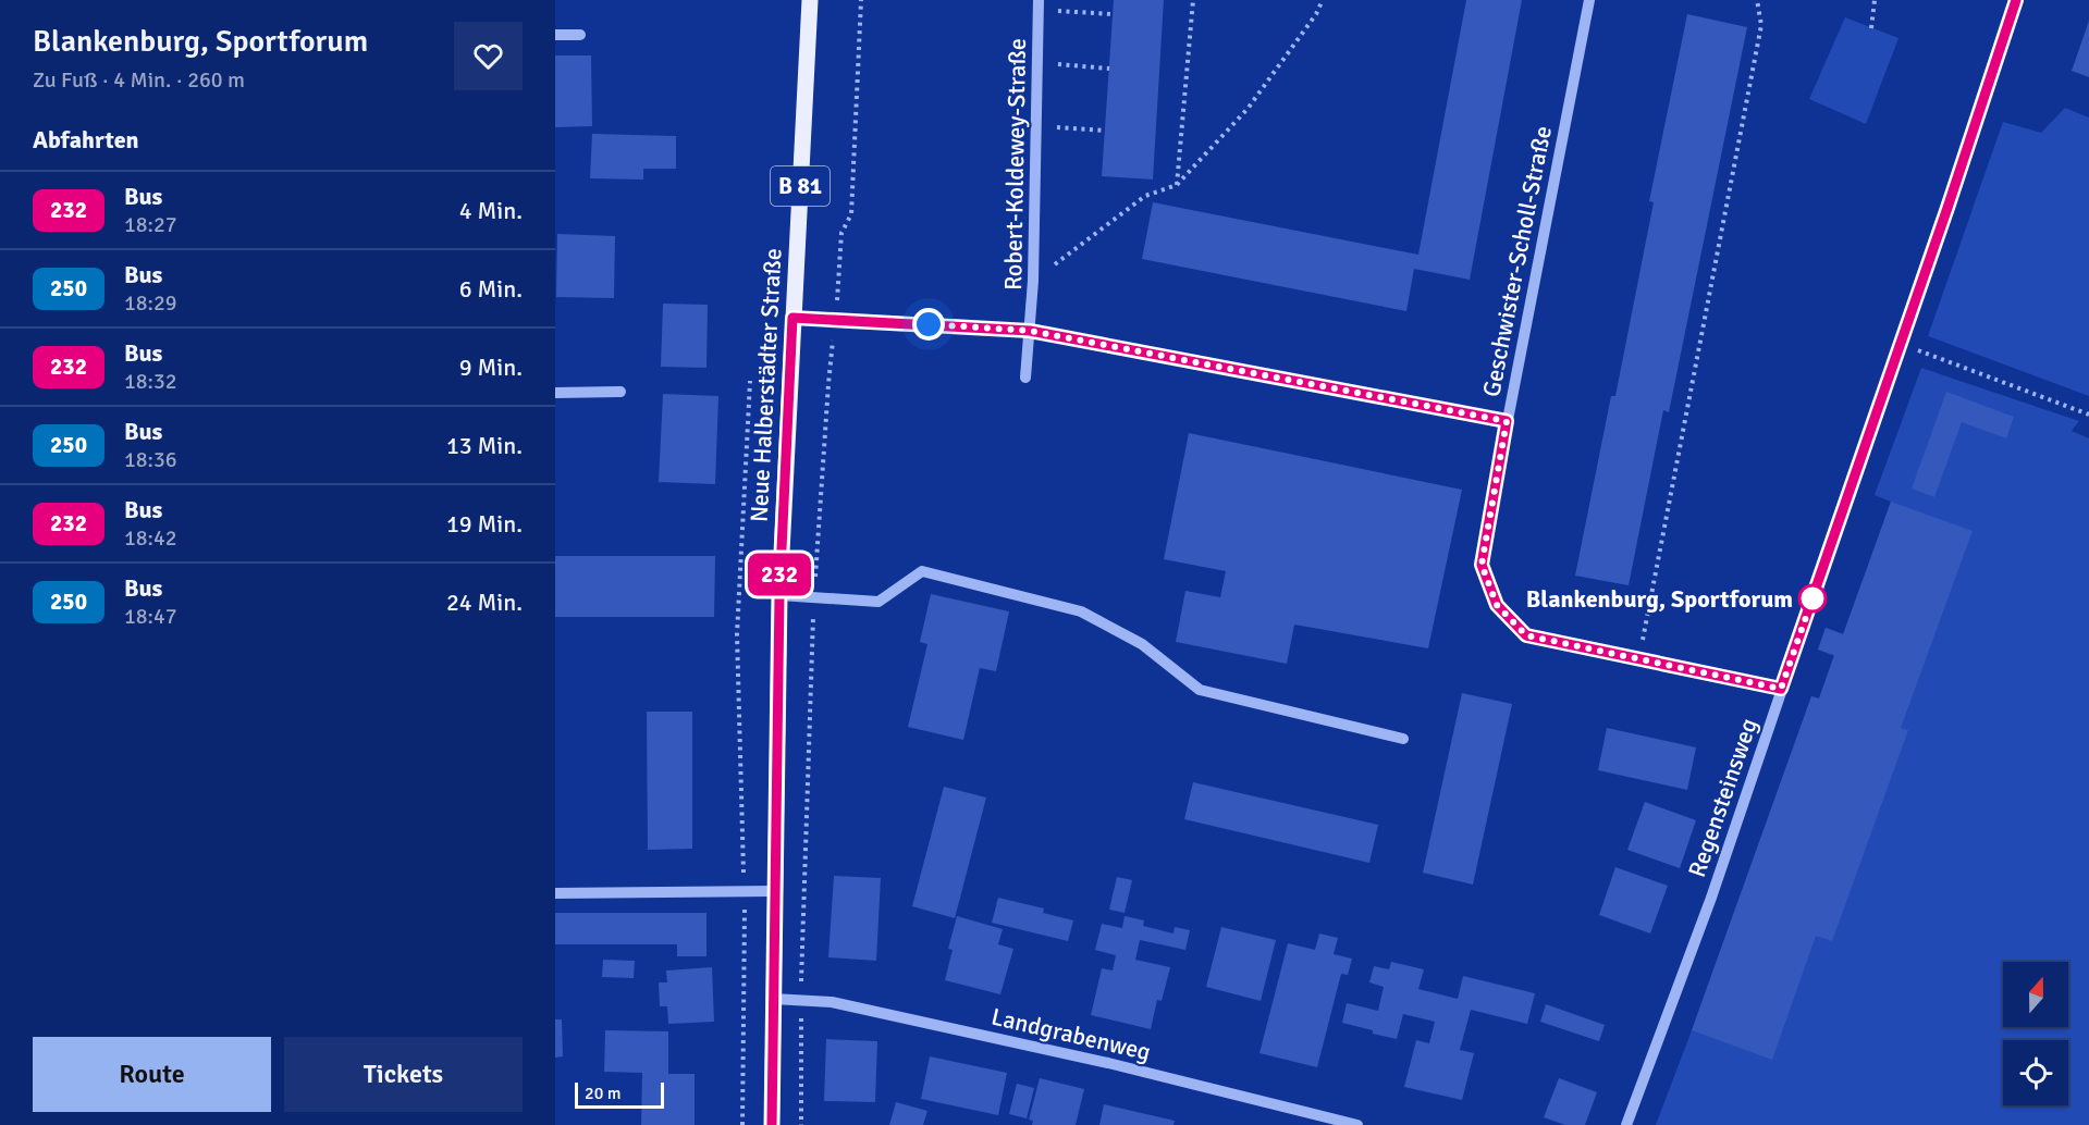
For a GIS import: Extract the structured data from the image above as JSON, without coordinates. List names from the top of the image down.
{
  "streets": {
    "main road": ["B 81", "Neue Halberstädter Straße"],
    "street": [
      "Robert-Koldewey-Straße",
      "Geschwister-Scholl-Straße",
      "Regensteinsweg",
      "Landgrabenweg"
    ]
  },
  "crossings": [
    ["Geschwister-Scholl-Straße", "Regensteinsweg"],
    ["Neue Halberstädter Straße", "Landgrabenweg"]
  ],
  "places": ["Blankenburg, Sportforum"],
  "lines": ["bus line 232"],
  "scale_bar": "20 m",
  "north": "top",
  "page": {
    "heading": [
      ["Blankenburg, Sportforum", "Zu Fuß · 4 Min. · 260 m"],
      "Abfahrten"
    ],
    "on_map": "232",
    "list": [
      {
        "mark": "232",
        "name": "Bus",
        "note": "18:27",
        "value": "4 Min."
      },
      {
        "mark": "250",
        "name": "Bus",
        "note": "18:29",
        "value": "6 Min."
      },
      {
        "mark": "232",
        "name": "Bus",
        "note": "18:32",
        "value": "9 Min."
      },
      {
        "mark": "250",
        "name": "Bus",
        "note": "18:36",
        "value": "13 Min."
      },
      {
        "mark": "232",
        "name": "Bus",
        "note": "18:42",
        "value": "19 Min."
      },
      {
        "mark": "250",
        "name": "Bus",
        "note": "18:47",
        "value": "24 Min."
      }
    ],
    "buttons": ["Route", "Tickets"],
    "scale": "20 m"
  }
}
